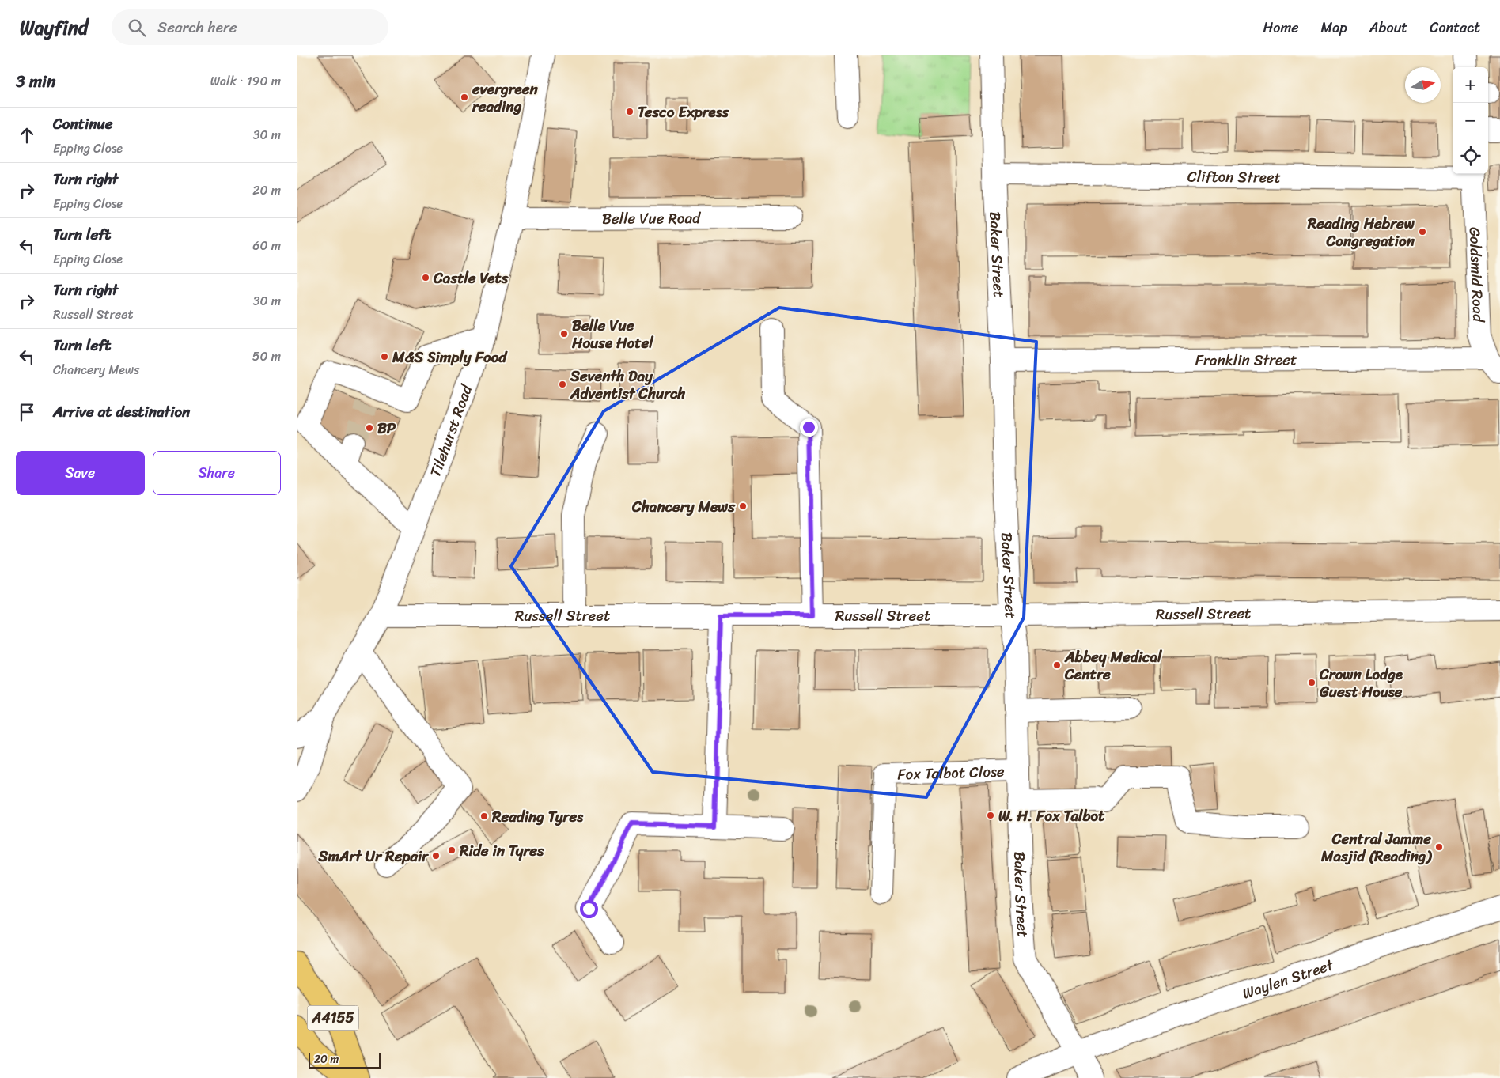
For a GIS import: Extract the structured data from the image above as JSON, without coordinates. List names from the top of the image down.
{
  "streets": {
    "main road": ["A4155"],
    "street": [
      "Clifton Street",
      "Belle Vue Road",
      "Baker Street",
      "Goldsmid Road",
      "Franklin Street",
      "Tilehurst Road",
      "Russell Street",
      "Fox Talbot Close",
      "Waylen Street"
    ]
  },
  "crossings": [
    ["Clifton Street", "Baker Street"],
    ["Clifton Street", "Goldsmid Road"],
    ["Belle Vue Road", "Tilehurst Road"],
    ["Baker Street", "Franklin Street"],
    ["Baker Street", "Russell Street"],
    ["Baker Street", "Fox Talbot Close"],
    ["Baker Street", "Waylen Street"],
    ["Goldsmid Road", "Franklin Street"],
    ["Tilehurst Road", "Russell Street"]
  ],
  "places": [
    "evergreen reading",
    "Tesco Express",
    "Reading Hebrew Congregation",
    "Castle Vets",
    "Belle Vue House Hotel",
    "M&S Simply Food",
    "Seventh Day Adventist Church",
    "BP",
    "Chancery Mews",
    "Abbey Medical Centre",
    "Crown Lodge Guest House",
    "W. H. Fox Talbot",
    "Reading Tyres",
    "Central Jamme Masjid (Reading)",
    "Ride in Tyres",
    "SmArt Ur Repair"
  ],
  "scale_bar": "20 m",
  "north": "right",
  "page": {
    "header": "Wayfind",
    "search": "Search here",
    "nav": [
      "Home",
      "Map",
      "About",
      "Contact"
    ],
    "heading": ["3 min", "Walk · 190 m"],
    "map_buttons": ["+", "−"],
    "list": [
      ["Continue", "Epping Close", "30 m"],
      ["Turn right", "Epping Close", "20 m"],
      ["Turn left", "Epping Close", "60 m"],
      ["Turn right", "Russell Street", "30 m"],
      ["Turn left", "Chancery Mews", "50 m"],
      "Arrive at destination"
    ],
    "buttons": ["Save", "Share"],
    "scale": "20 m"
  }
}
